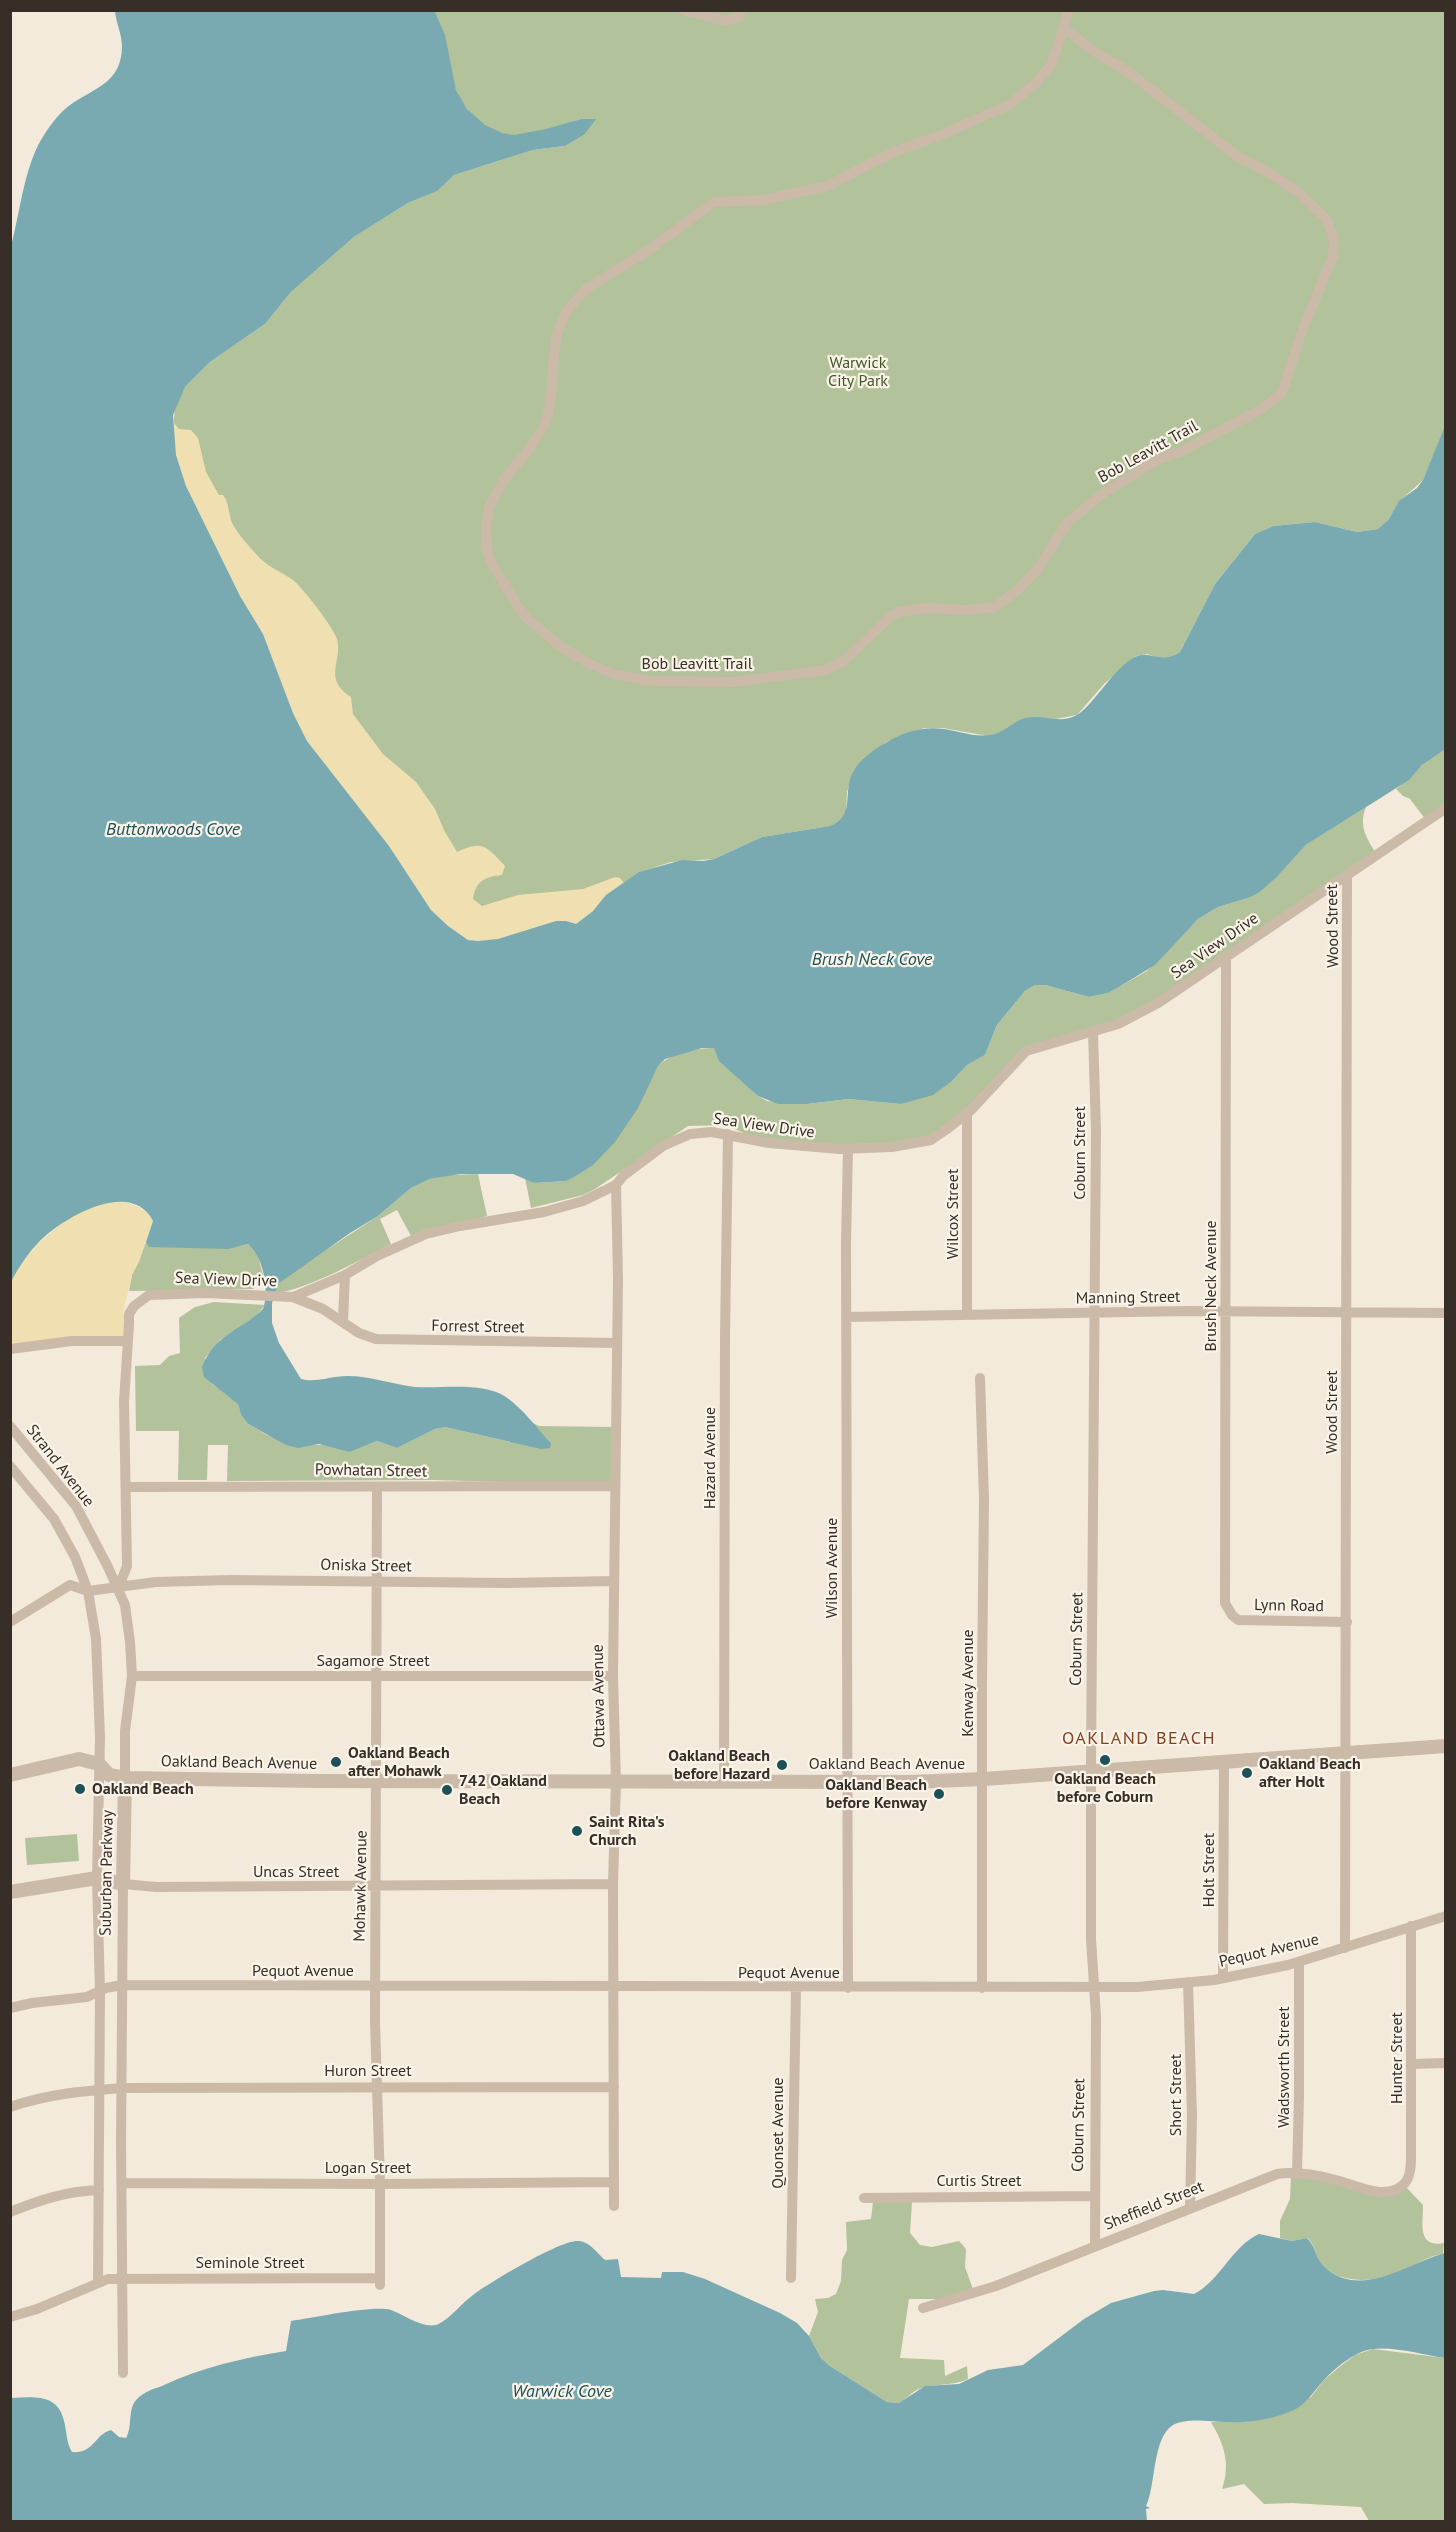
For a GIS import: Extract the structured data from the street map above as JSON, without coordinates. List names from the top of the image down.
{
  "streets": {
    "street": [
      "Bob Leavitt Trail",
      "Wood Street",
      "Sea View Drive",
      "Coburn Street",
      "Wilcox Street",
      "Brush Neck Avenue",
      "Manning Street",
      "Forrest Street",
      "Hazard Avenue",
      "Strand Avenue",
      "Powhatan Street",
      "Oniska Street",
      "Wilson Avenue",
      "Lynn Road",
      "Sagamore Street",
      "Kenway Avenue",
      "Ottawa Avenue",
      "Oakland Beach Avenue",
      "Holt Street",
      "Uncas Street",
      "Suburban Parkway",
      "Mohawk Avenue",
      "Pequot Avenue",
      "Hunter Street",
      "Wadsworth Street",
      "Huron Street",
      "Short Street",
      "Quonset Avenue",
      "Logan Street",
      "Curtis Street",
      "Sheffield Street",
      "Seminole Street"
    ]
  },
  "crossings": [
    ["Wood Street", "Sea View Drive"],
    ["Wood Street", "Manning Street"],
    ["Wood Street", "Lynn Road"],
    ["Wood Street", "Oakland Beach Avenue"],
    ["Wood Street", "Pequot Avenue"],
    ["Sea View Drive", "Coburn Street"],
    ["Sea View Drive", "Wilcox Street"],
    ["Sea View Drive", "Brush Neck Avenue"],
    ["Sea View Drive", "Forrest Street"],
    ["Sea View Drive", "Hazard Avenue"],
    ["Sea View Drive", "Wilson Avenue"],
    ["Sea View Drive", "Ottawa Avenue"],
    ["Coburn Street", "Manning Street"],
    ["Coburn Street", "Oakland Beach Avenue"],
    ["Coburn Street", "Pequot Avenue"],
    ["Coburn Street", "Curtis Street"],
    ["Coburn Street", "Sheffield Street"],
    ["Wilcox Street", "Manning Street"],
    ["Brush Neck Avenue", "Manning Street"],
    ["Brush Neck Avenue", "Lynn Road"],
    ["Manning Street", "Wilson Avenue"],
    ["Forrest Street", "Ottawa Avenue"],
    ["Hazard Avenue", "Oakland Beach Avenue"],
    ["Strand Avenue", "Oniska Street"],
    ["Strand Avenue", "Suburban Parkway"],
    ["Powhatan Street", "Ottawa Avenue"],
    ["Powhatan Street", "Mohawk Avenue"],
    ["Oniska Street", "Ottawa Avenue"],
    ["Oniska Street", "Suburban Parkway"],
    ["Oniska Street", "Mohawk Avenue"],
    ["Wilson Avenue", "Oakland Beach Avenue"],
    ["Wilson Avenue", "Pequot Avenue"],
    ["Sagamore Street", "Ottawa Avenue"],
    ["Sagamore Street", "Suburban Parkway"],
    ["Sagamore Street", "Mohawk Avenue"],
    ["Kenway Avenue", "Oakland Beach Avenue"],
    ["Kenway Avenue", "Pequot Avenue"],
    ["Ottawa Avenue", "Oakland Beach Avenue"],
    ["Ottawa Avenue", "Uncas Street"],
    ["Ottawa Avenue", "Pequot Avenue"],
    ["Ottawa Avenue", "Huron Street"],
    ["Ottawa Avenue", "Logan Street"],
    ["Oakland Beach Avenue", "Holt Street"],
    ["Oakland Beach Avenue", "Suburban Parkway"],
    ["Oakland Beach Avenue", "Mohawk Avenue"],
    ["Holt Street", "Pequot Avenue"],
    ["Uncas Street", "Suburban Parkway"],
    ["Uncas Street", "Mohawk Avenue"],
    ["Suburban Parkway", "Pequot Avenue"],
    ["Suburban Parkway", "Huron Street"],
    ["Suburban Parkway", "Logan Street"],
    ["Suburban Parkway", "Seminole Street"],
    ["Mohawk Avenue", "Pequot Avenue"],
    ["Mohawk Avenue", "Huron Street"],
    ["Mohawk Avenue", "Logan Street"],
    ["Mohawk Avenue", "Seminole Street"],
    ["Pequot Avenue", "Hunter Street"],
    ["Pequot Avenue", "Wadsworth Street"],
    ["Pequot Avenue", "Short Street"],
    ["Pequot Avenue", "Quonset Avenue"],
    ["Hunter Street", "Sheffield Street"],
    ["Wadsworth Street", "Sheffield Street"],
    ["Short Street", "Sheffield Street"]
  ],
  "districts": ["OAKLAND BEACH"],
  "water": ["Buttonwoods Cove", "Brush Neck Cove", "Warwick Cove"],
  "parks": ["Warwick City Park"],
  "places": [
    "Oakland Beach before Coburn",
    "Oakland Beach after Mohawk",
    "Oakland Beach before Hazard",
    "Oakland Beach after Holt",
    "Oakland Beach",
    "742 Oakland Beach",
    "Oakland Beach before Kenway",
    "Saint Rita's Church"
  ]
}
